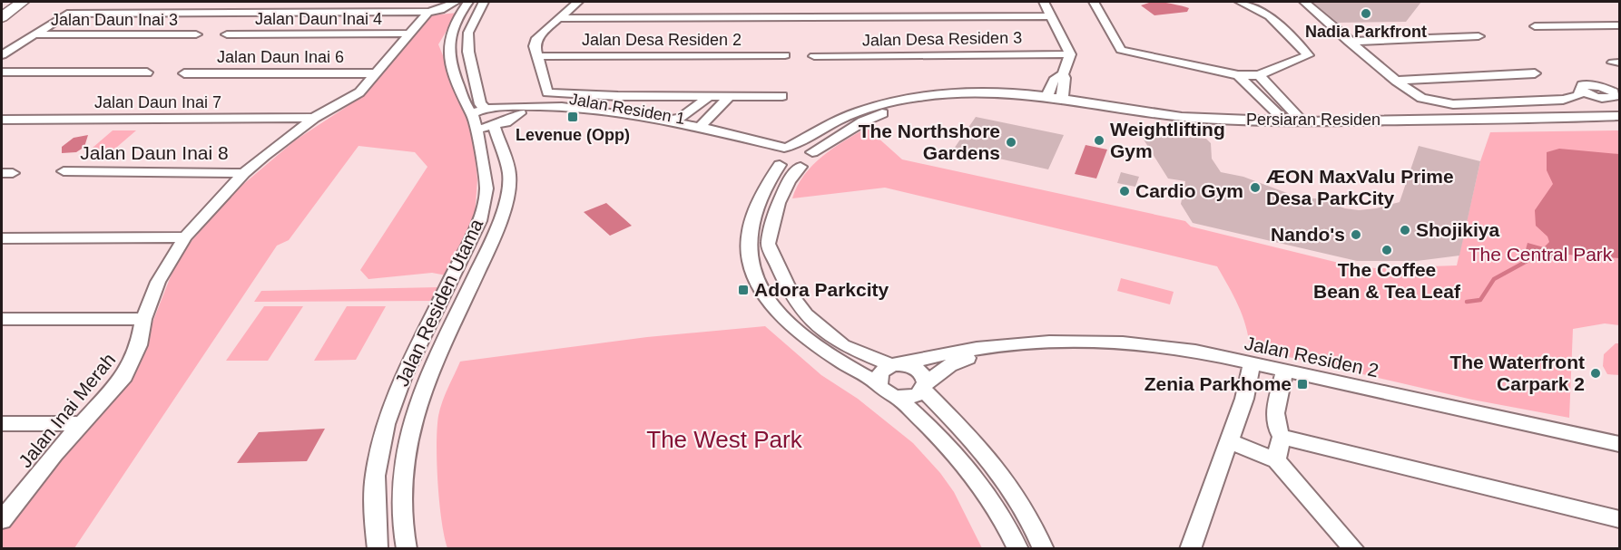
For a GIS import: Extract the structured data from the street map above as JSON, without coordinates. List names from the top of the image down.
{
  "streets": {
    "street": [
      "Jalan Daun Inai 4",
      "Jalan Daun Inai 3",
      "Jalan Desa Residen 3",
      "Jalan Desa Residen 2",
      "Jalan Daun Inai 6",
      "Jalan Daun Inai 7",
      "Jalan Residen 1",
      "Persiaran Residen",
      "Jalan Daun Inai 8",
      "Jalan Residen Utama",
      "Jalan Residen 2",
      "Jalan Inai Merah"
    ]
  },
  "crossings": [
    ["Jalan Daun Inai 4", "Jalan Inai Merah"],
    ["Jalan Daun Inai 6", "Jalan Inai Merah"],
    ["Jalan Daun Inai 7", "Jalan Inai Merah"],
    ["Jalan Residen 1", "Persiaran Residen"],
    ["Jalan Residen 1", "Jalan Residen Utama"],
    ["Jalan Daun Inai 8", "Jalan Inai Merah"]
  ],
  "parks": ["The Central Park", "The West Park"],
  "places": {
    "other": [
      "Nadia Parkfront",
      "Weightlifting Gym",
      "The Northshore Gardens",
      "ÆON MaxValu Prime Desa ParkCity",
      "Cardio Gym",
      "Shojikiya",
      "Nando's",
      "The Coffee Bean & Tea Leaf",
      "The Waterfront Carpark 2"
    ],
    "transit": ["Levenue (Opp)", "Adora Parkcity", "Zenia Parkhome"]
  }
}
